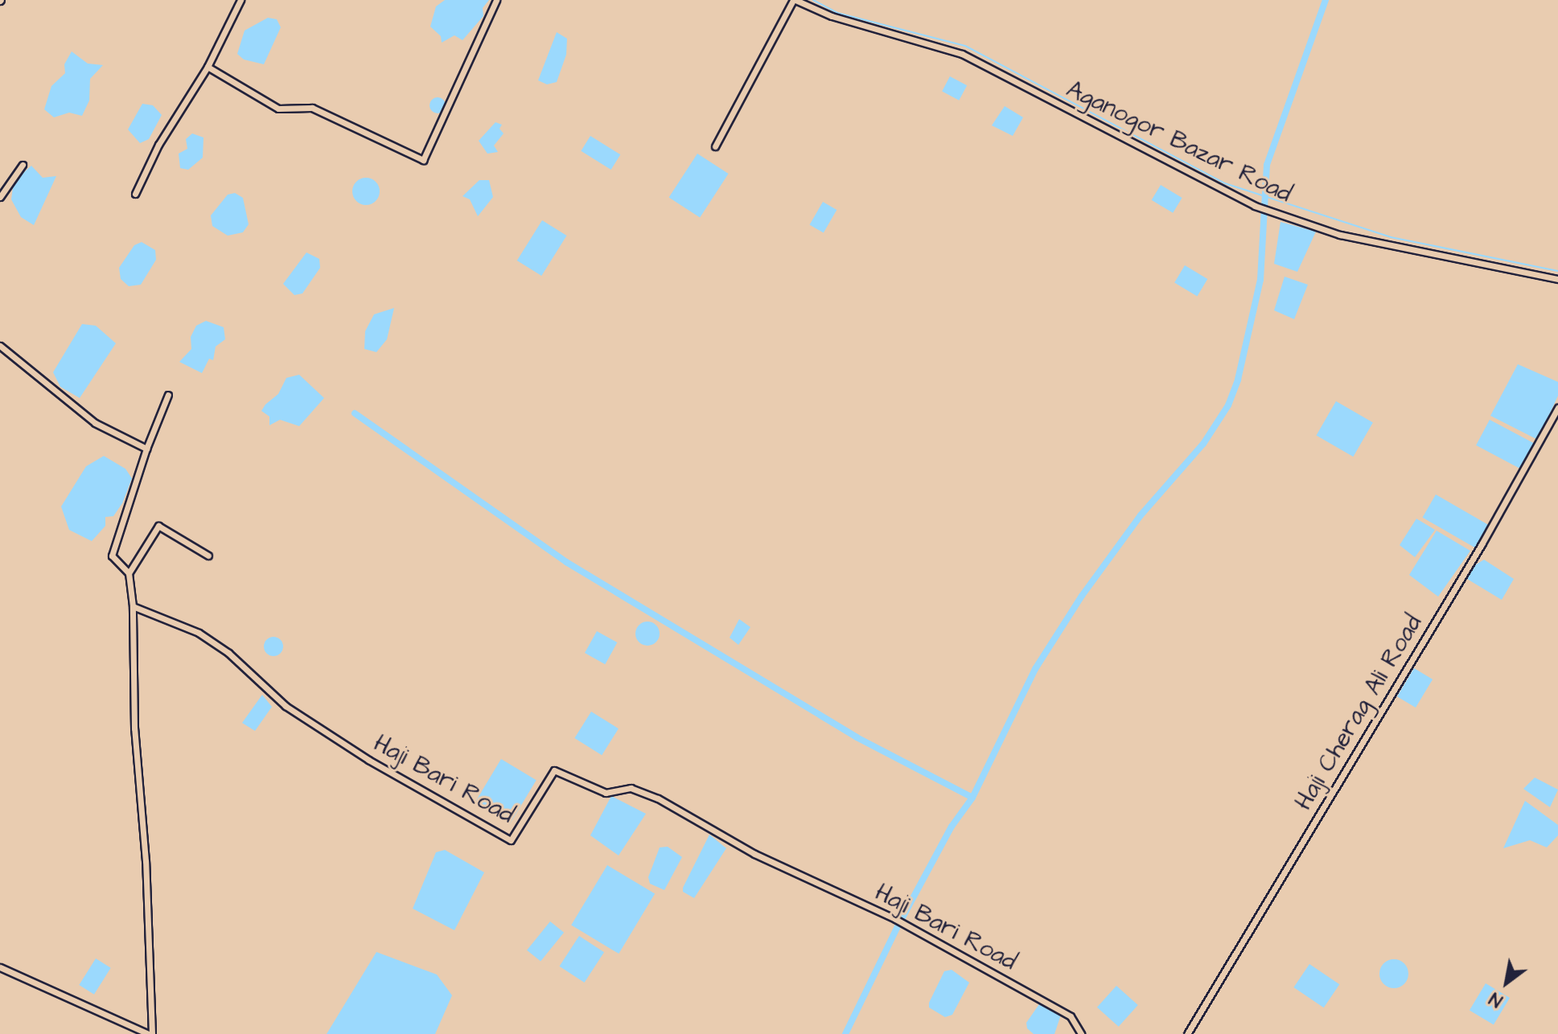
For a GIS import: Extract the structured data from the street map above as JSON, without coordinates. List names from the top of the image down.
{
  "streets": {
    "street": ["Aganogor Bazar Road", "Haji Cherag Ali Road", "Haji Bari Road"]
  },
  "north": "bottom left"
}
